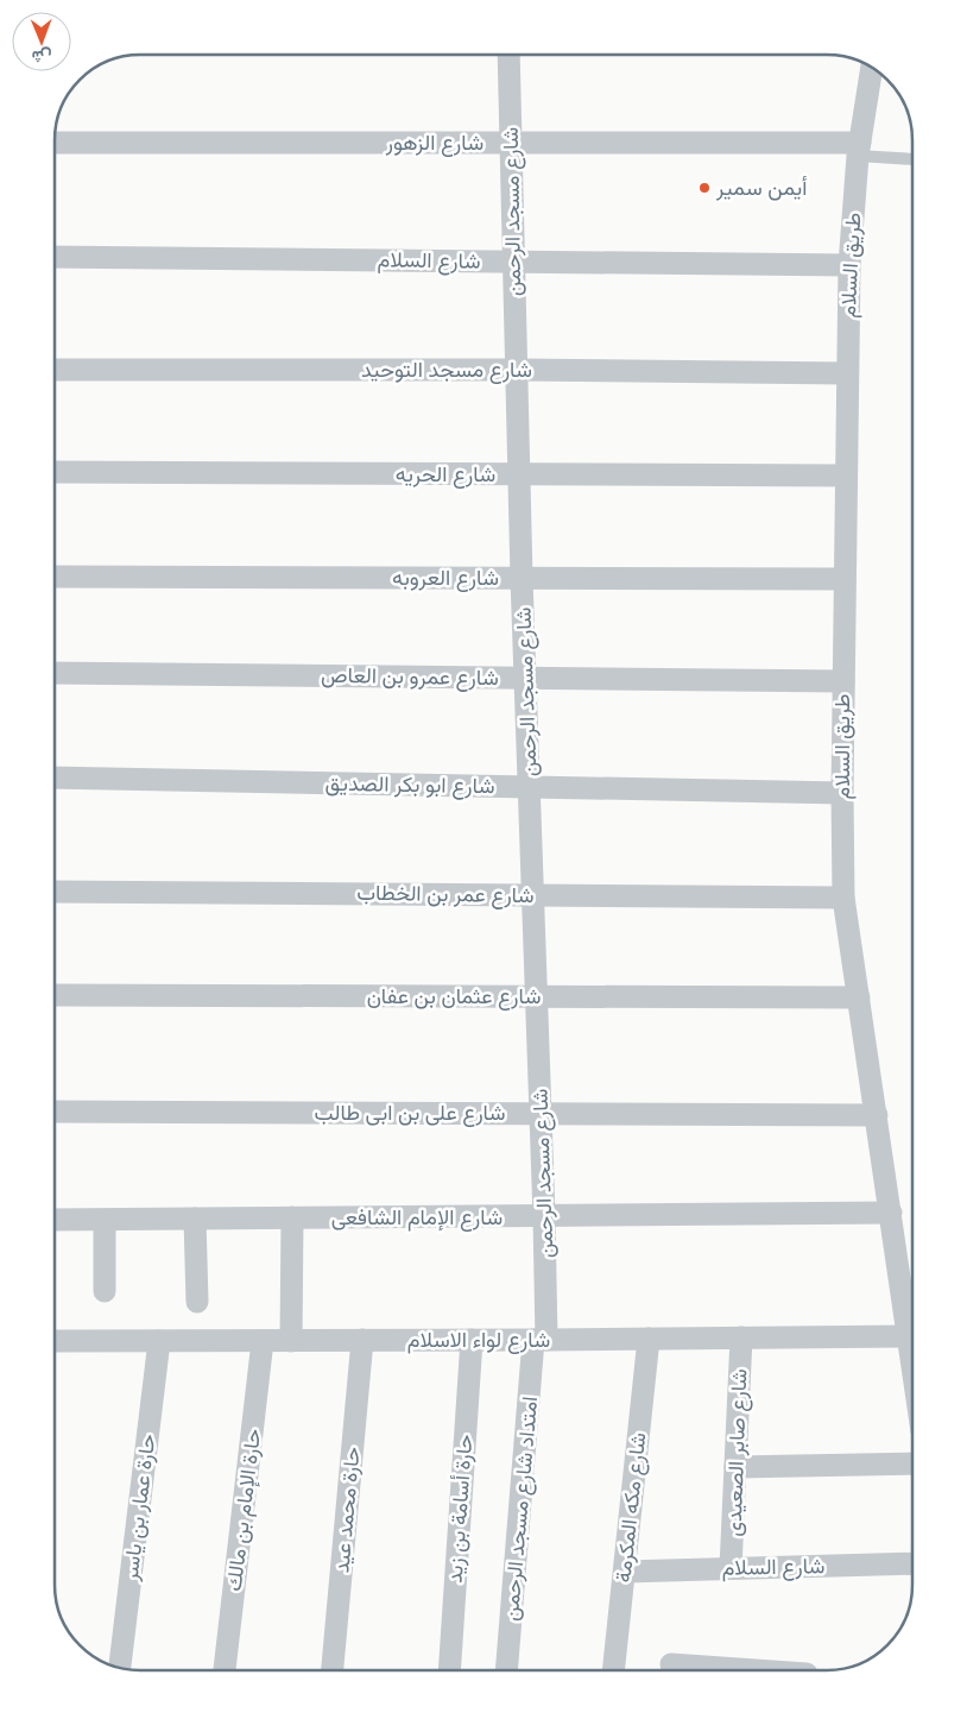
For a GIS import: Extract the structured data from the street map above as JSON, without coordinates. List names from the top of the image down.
{
  "streets": {
    "street": [
      "شارع الزهور",
      "شارع مسجد الرحمن",
      "شارع السلام",
      "طريق السلام",
      "شارع مسجد التوحيد",
      "شارع الحريه",
      "شارع العروبه",
      "شارع عمرو بن العاص",
      "شارع ابو بكر الصديق",
      "شارع عمر بن الخطاب",
      "شارع عثمان بن عفان",
      "شارع على بن ابى طالب",
      "شارع الإمام الشافعى",
      "شارع لواء الاسلام",
      "شارع صابر الصعيدى",
      "حارة عمار بن ياسر",
      "شارع مكه المكرمة",
      "حارة أسامة بن زيد",
      "امتداد شارع مسجد الرحمن",
      "حارة الإمام بن مالك",
      "حارة محمد عيد"
    ]
  },
  "crossings": [
    ["شارع الزهور", "شارع مسجد الرحمن"],
    ["شارع الزهور", "طريق السلام"],
    ["شارع مسجد الرحمن", "شارع السلام"],
    ["شارع مسجد الرحمن", "شارع مسجد التوحيد"],
    ["شارع مسجد الرحمن", "شارع الحريه"],
    ["شارع مسجد الرحمن", "شارع العروبه"],
    ["شارع مسجد الرحمن", "شارع عمرو بن العاص"],
    ["شارع مسجد الرحمن", "شارع ابو بكر الصديق"],
    ["شارع مسجد الرحمن", "شارع عمر بن الخطاب"],
    ["شارع مسجد الرحمن", "شارع عثمان بن عفان"],
    ["شارع مسجد الرحمن", "شارع على بن ابى طالب"],
    ["شارع مسجد الرحمن", "شارع الإمام الشافعى"],
    ["شارع مسجد الرحمن", "شارع لواء الاسلام"],
    ["شارع مسجد الرحمن", "امتداد شارع مسجد الرحمن"],
    ["شارع السلام", "طريق السلام"],
    ["شارع السلام", "شارع صابر الصعيدى"],
    ["شارع السلام", "شارع مكه المكرمة"],
    ["طريق السلام", "شارع مسجد التوحيد"],
    ["طريق السلام", "شارع الحريه"],
    ["طريق السلام", "شارع العروبه"],
    ["طريق السلام", "شارع عمرو بن العاص"],
    ["طريق السلام", "شارع ابو بكر الصديق"],
    ["طريق السلام", "شارع عمر بن الخطاب"],
    ["طريق السلام", "شارع عثمان بن عفان"],
    ["طريق السلام", "شارع على بن ابى طالب"],
    ["طريق السلام", "شارع الإمام الشافعى"],
    ["طريق السلام", "شارع لواء الاسلام"],
    ["شارع لواء الاسلام", "شارع صابر الصعيدى"],
    ["شارع لواء الاسلام", "حارة عمار بن ياسر"],
    ["شارع لواء الاسلام", "شارع مكه المكرمة"],
    ["شارع لواء الاسلام", "حارة أسامة بن زيد"],
    ["شارع لواء الاسلام", "امتداد شارع مسجد الرحمن"],
    ["شارع لواء الاسلام", "حارة الإمام بن مالك"],
    ["شارع لواء الاسلام", "حارة محمد عيد"]
  ],
  "places": ["أيمن سمير"],
  "north": "bottom"
}
